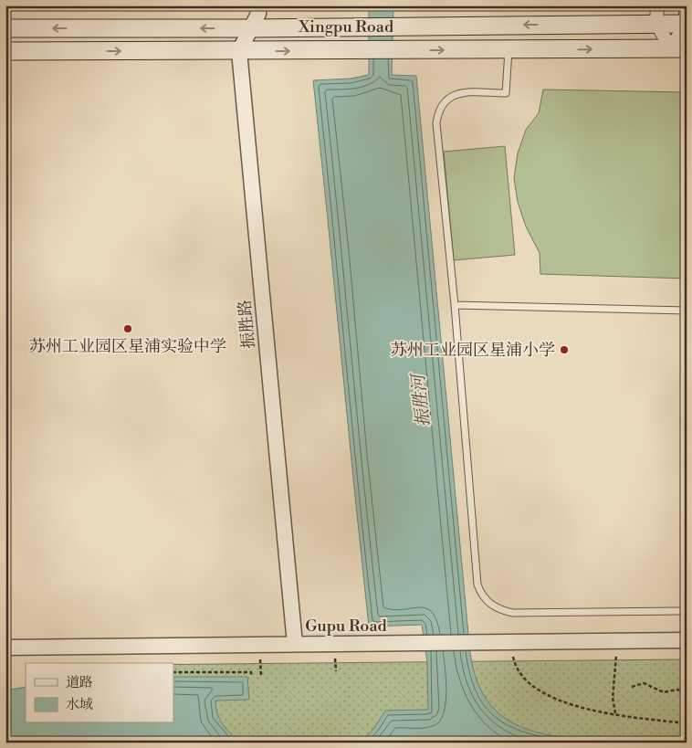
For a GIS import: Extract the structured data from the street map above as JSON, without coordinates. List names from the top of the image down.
{
  "streets": {
    "main road": ["Xingpu Road"],
    "street": ["振胜路", "Gupu Road"]
  },
  "crossings": [
    ["Xingpu Road", "振胜路"],
    ["振胜路", "Gupu Road"]
  ],
  "water": ["振胜河"],
  "places": ["苏州工业园区星浦实验中学", "苏州工业园区星浦小学"],
  "legend": ["道路", "水域"]
}
